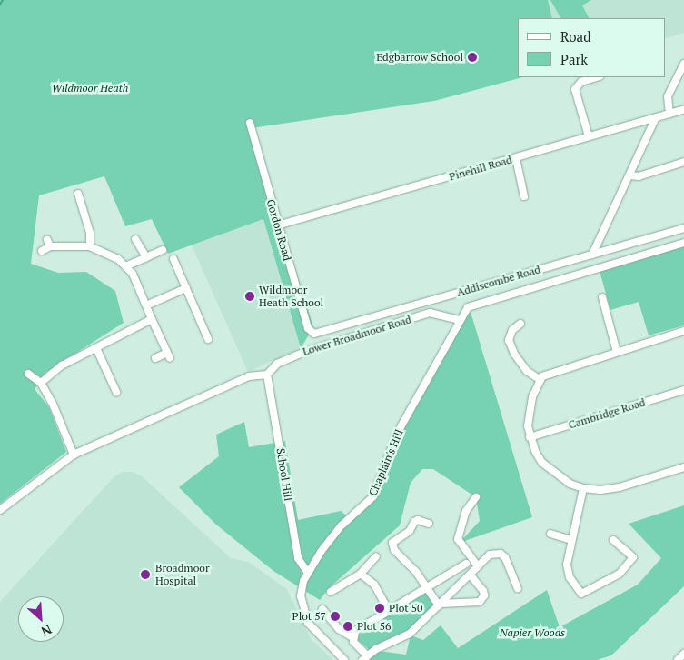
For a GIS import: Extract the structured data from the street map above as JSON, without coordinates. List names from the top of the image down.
{
  "streets": {
    "street": [
      "Pinehill Road",
      "Gordon Road",
      "Addiscombe Road",
      "Lower Broadmoor Road",
      "Cambridge Road",
      "Chaplain's Hill",
      "School Hill"
    ]
  },
  "crossings": [
    ["Pinehill Road", "Gordon Road"],
    ["Gordon Road", "Addiscombe Road"],
    ["Lower Broadmoor Road", "Chaplain's Hill"],
    ["Lower Broadmoor Road", "School Hill"],
    ["Chaplain's Hill", "School Hill"]
  ],
  "parks": ["Wildmoor Heath", "Napier Woods"],
  "places": [
    "Edgbarrow School",
    "Wildmoor Heath School",
    "Broadmoor Hospital",
    "Plot 50",
    "Plot 57",
    "Plot 56"
  ],
  "legend": ["Road", "Park"],
  "north": "bottom right"
}
